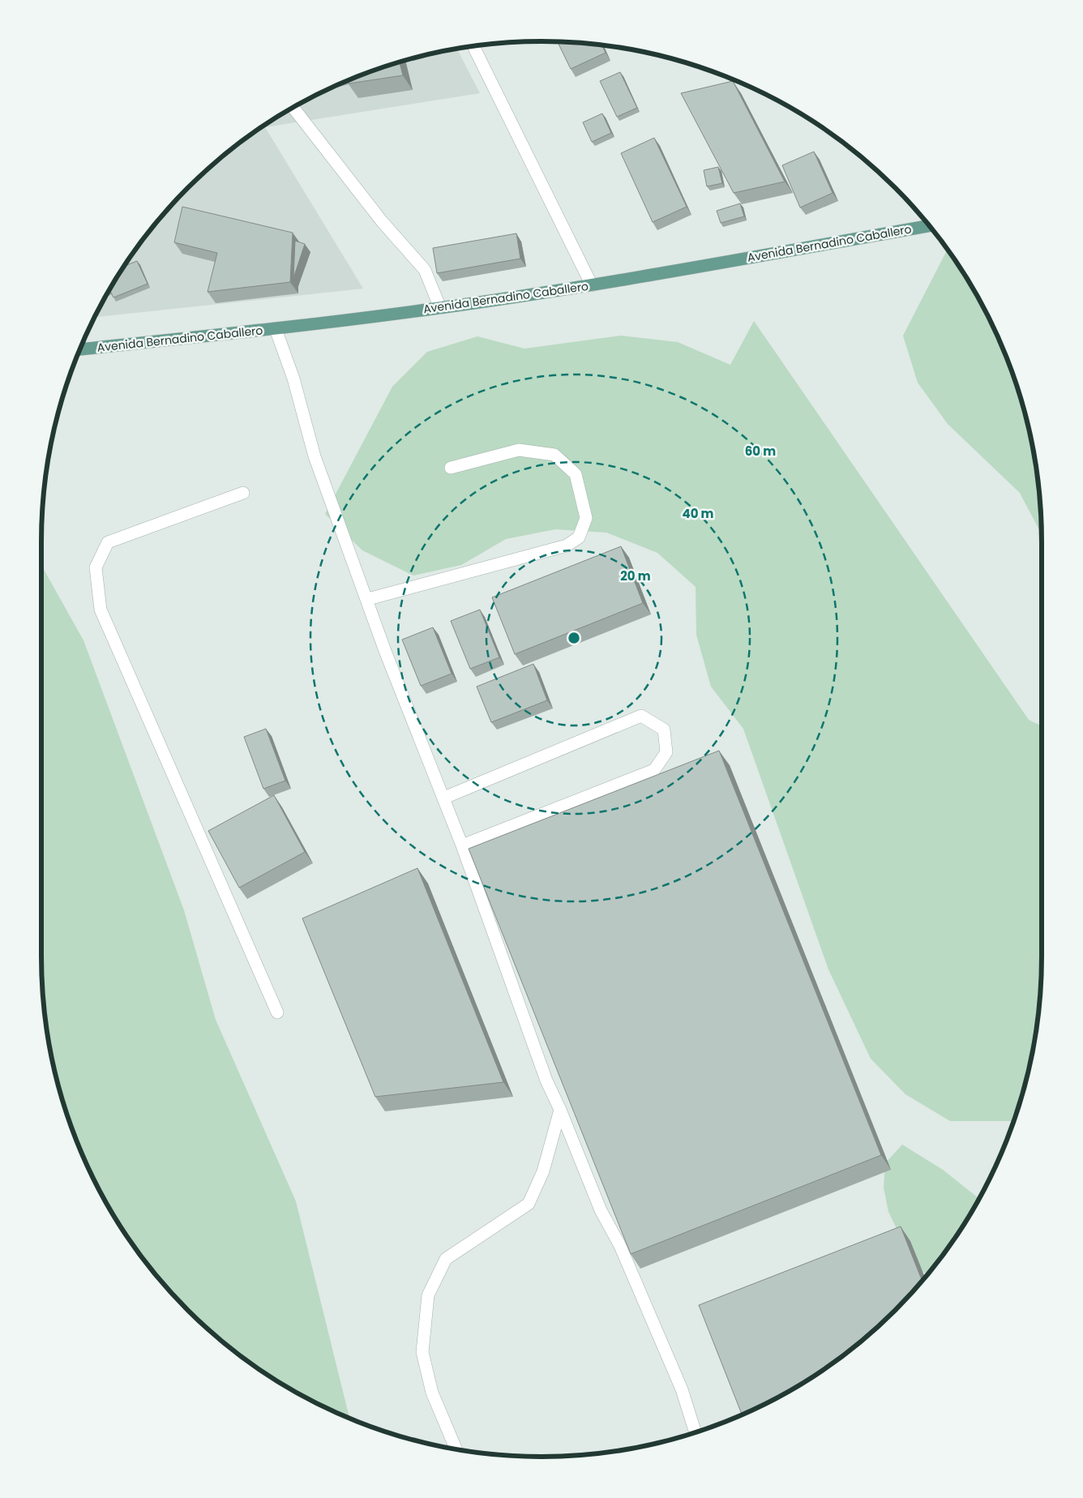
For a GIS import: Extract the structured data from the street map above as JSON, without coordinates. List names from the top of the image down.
{
  "streets": {
    "main road": ["Avenida Bernadino Caballero"]
  },
  "rings": ["60 m", "40 m", "20 m"]
}
